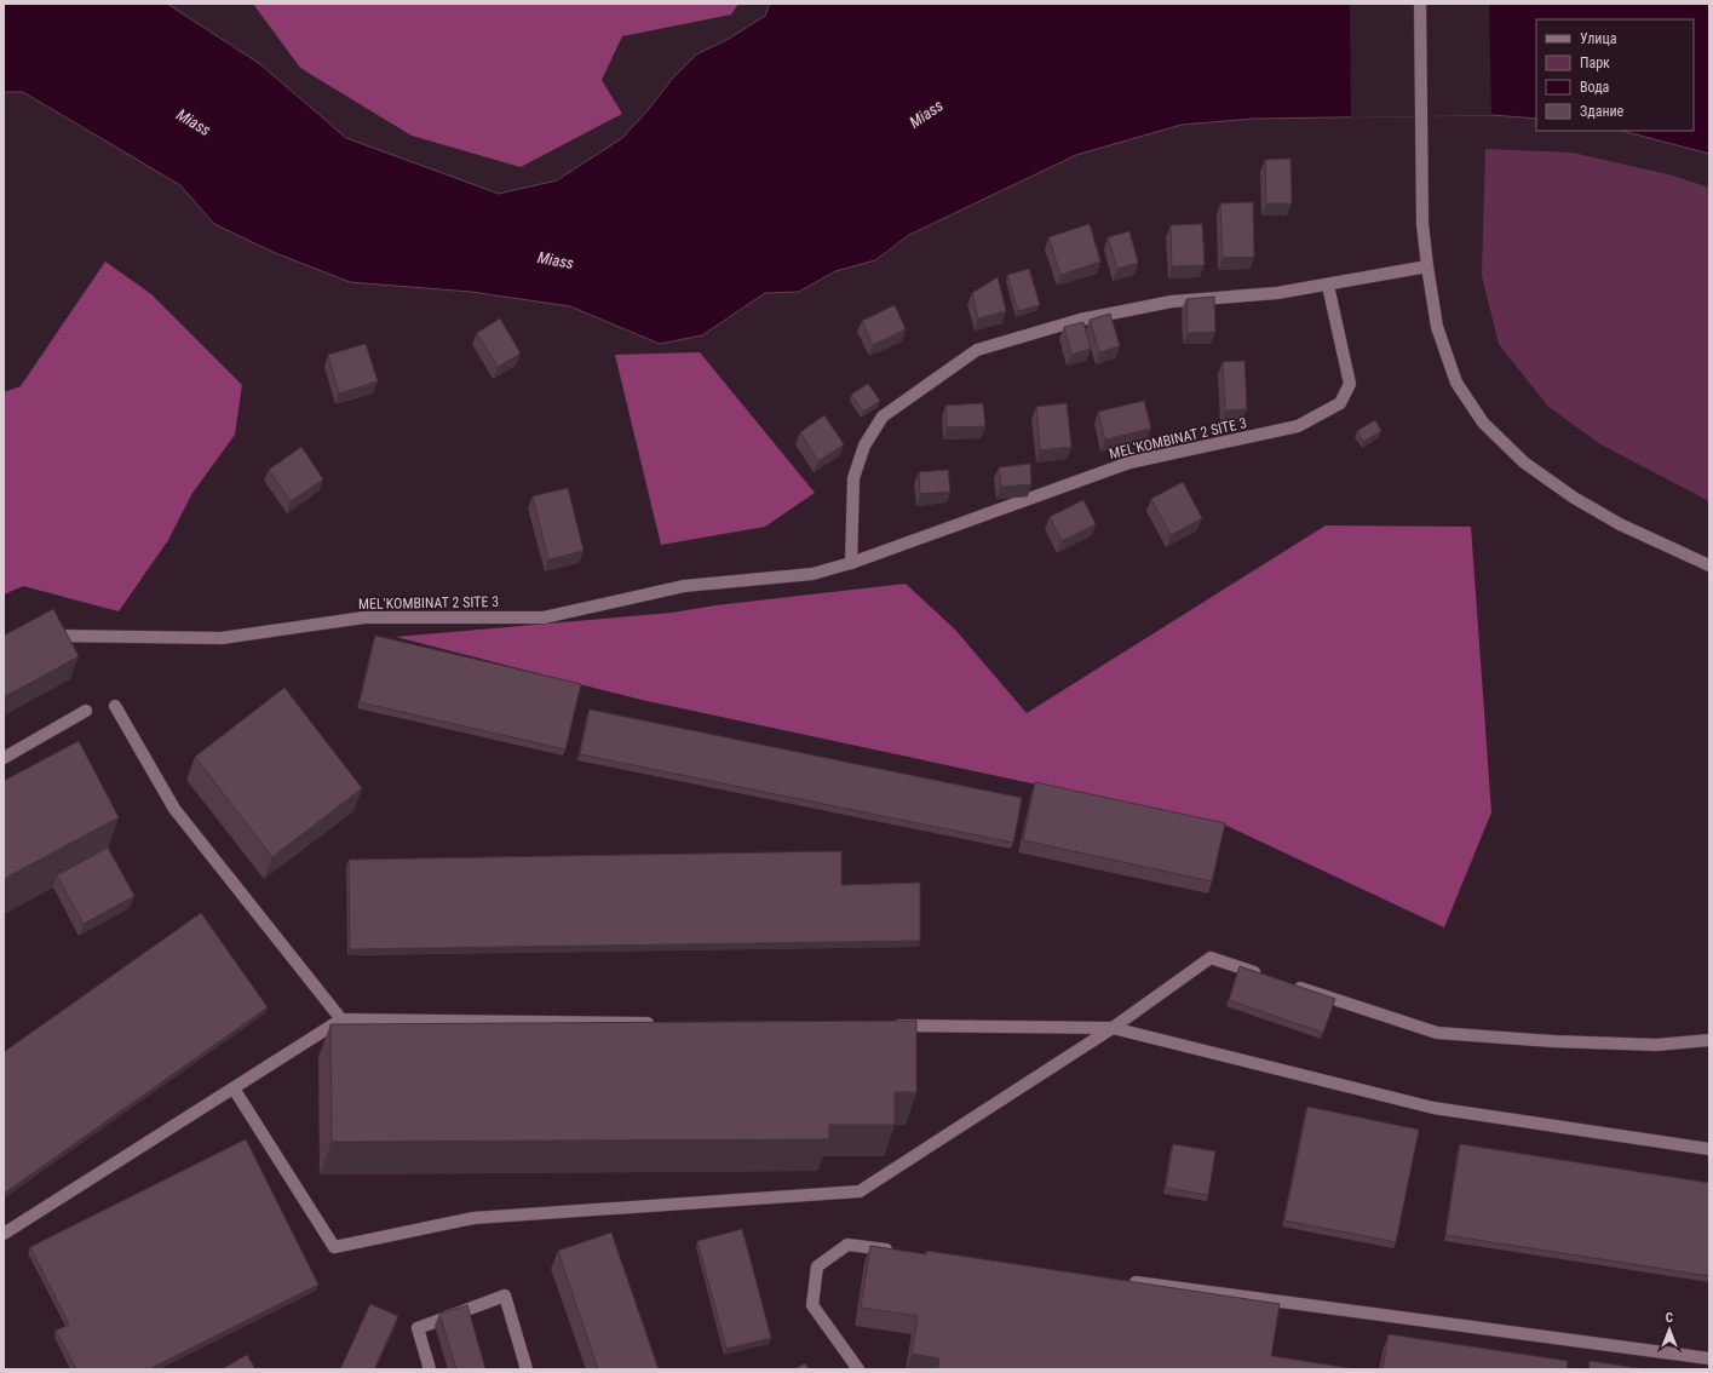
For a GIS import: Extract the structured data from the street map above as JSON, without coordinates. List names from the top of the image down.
{
  "streets": {
    "street": ["MEL'KOMBINAT 2 SITE 3"]
  },
  "water": ["Miass"],
  "legend": [
    "Улица",
    "Парк",
    "Вода",
    "Здание"
  ],
  "north": "top"
}
